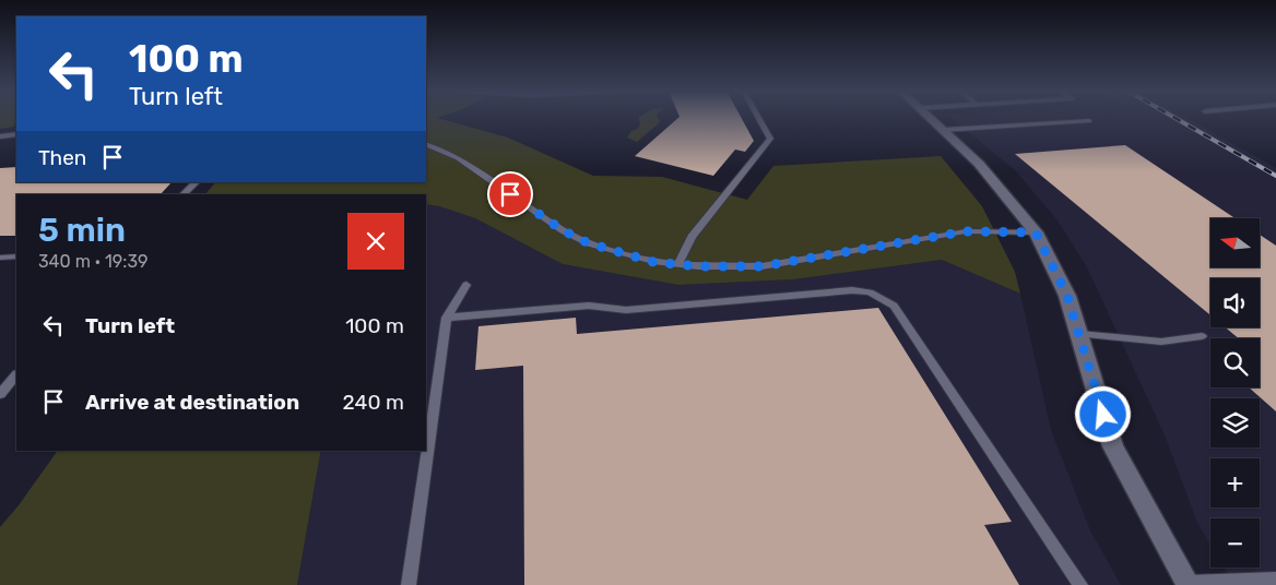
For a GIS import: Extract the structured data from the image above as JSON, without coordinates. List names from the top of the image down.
{
  "north": "left",
  "page": {
    "turn": ["100 m", "Turn left"],
    "then": "Then",
    "heading": ["5 min", "340 m · 19:39"],
    "map_buttons": ["+", "−"],
    "list": [
      {
        "name": "Turn left",
        "value": "100 m"
      },
      {
        "name": "Arrive at destination",
        "value": "240 m"
      }
    ]
  }
}
